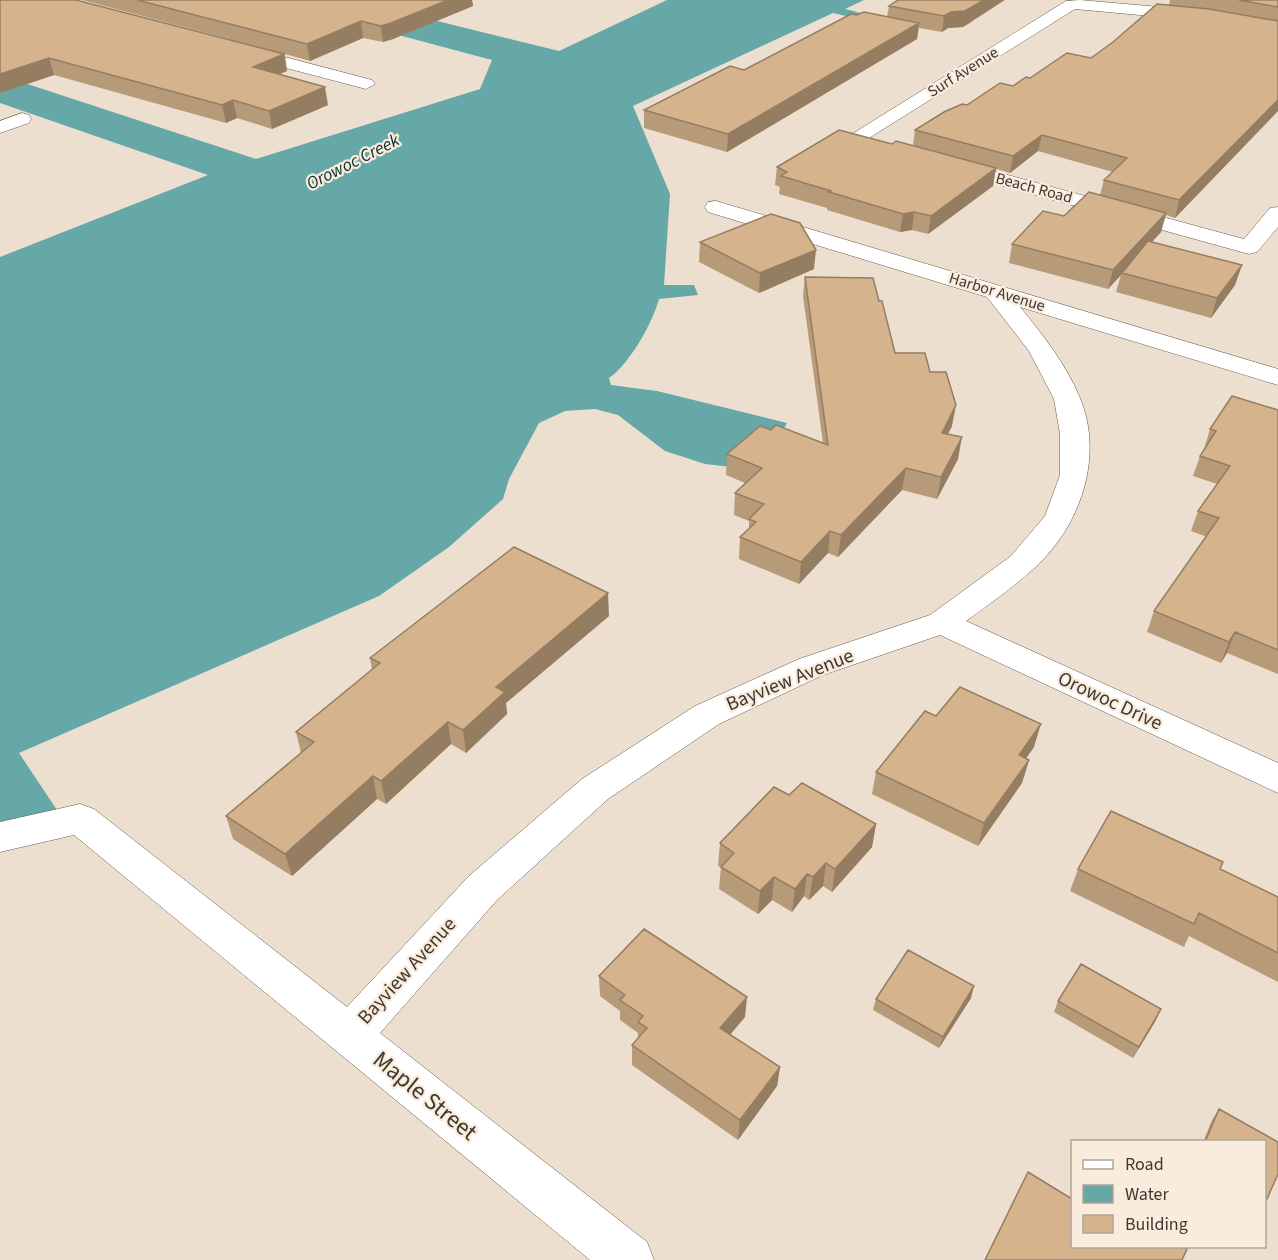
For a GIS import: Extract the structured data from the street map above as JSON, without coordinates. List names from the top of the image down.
{
  "streets": {
    "street": [
      "Surf Avenue",
      "Beach Road",
      "Harbor Avenue",
      "Bayview Avenue",
      "Orowoc Drive",
      "Maple Street"
    ]
  },
  "crossings": [
    ["Harbor Avenue", "Bayview Avenue"],
    ["Bayview Avenue", "Orowoc Drive"],
    ["Bayview Avenue", "Maple Street"]
  ],
  "water": ["Orowoc Creek"],
  "legend": ["Road", "Water", "Building"]
}
